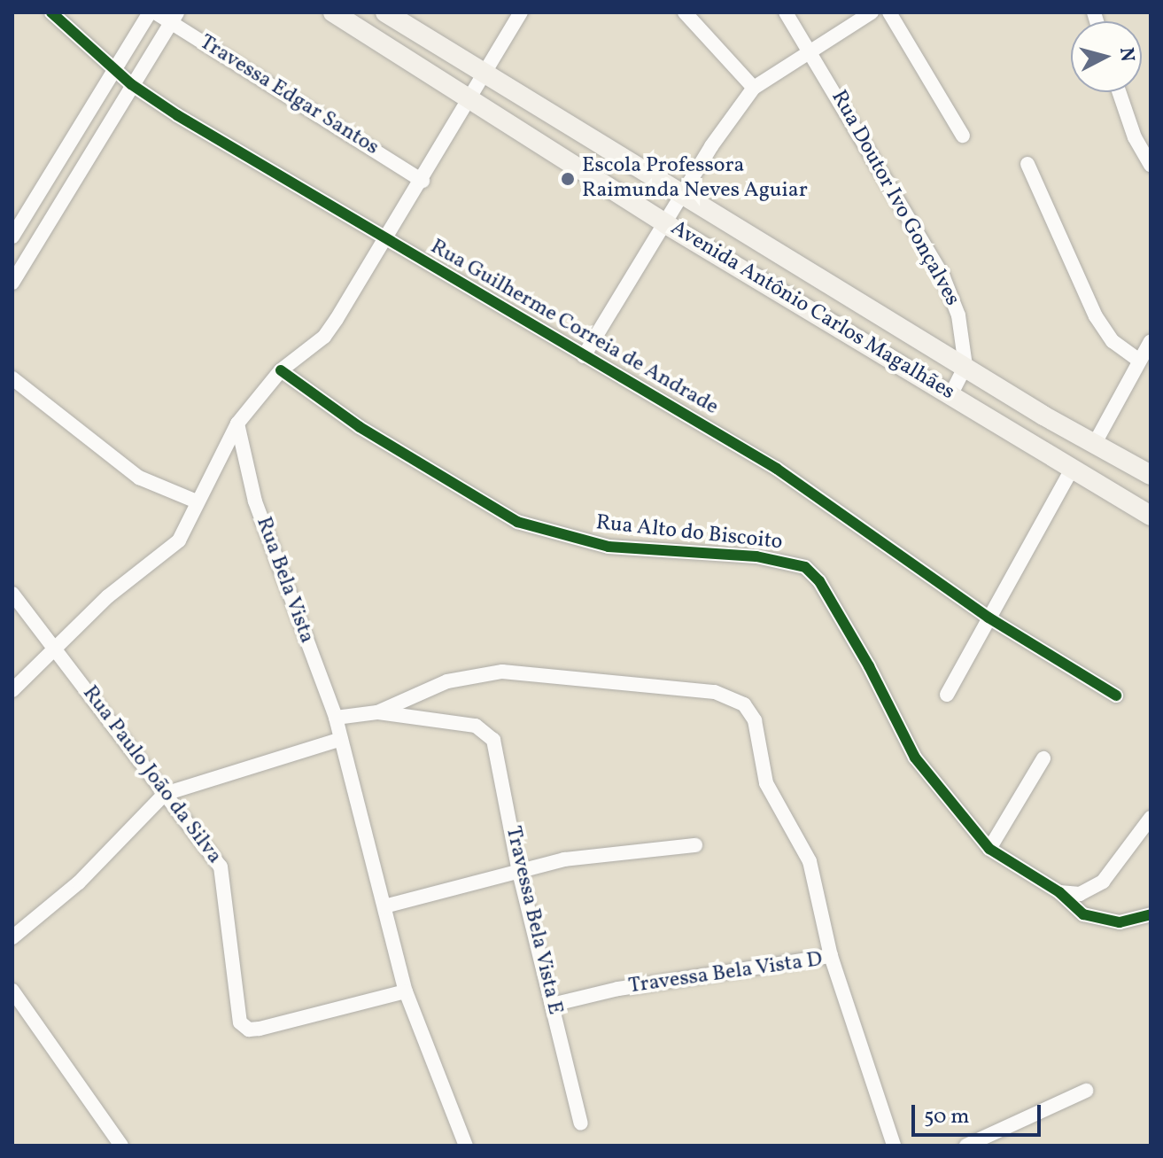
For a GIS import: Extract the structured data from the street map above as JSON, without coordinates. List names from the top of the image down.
{
  "streets": {
    "main road": ["Avenida Antônio Carlos Magalhães"],
    "street": [
      "Travessa Edgar Santos",
      "Rua Doutor Ivo Gonçalves",
      "Rua Guilherme Correia de Andrade",
      "Rua Alto do Biscoito",
      "Rua Bela Vista",
      "Rua Paulo João da Silva",
      "Travessa Bela Vista E",
      "Travessa Bela Vista D"
    ]
  },
  "crossings": [
    ["Rua Doutor Ivo Gonçalves", "Avenida Antônio Carlos Magalhães"],
    ["Rua Bela Vista", "Rua Paulo João da Silva"],
    ["Travessa Bela Vista E", "Travessa Bela Vista D"]
  ],
  "places": ["Escola Professora Raimunda Neves Aguiar"],
  "scale_bar": "50 m",
  "north": "right"
}
